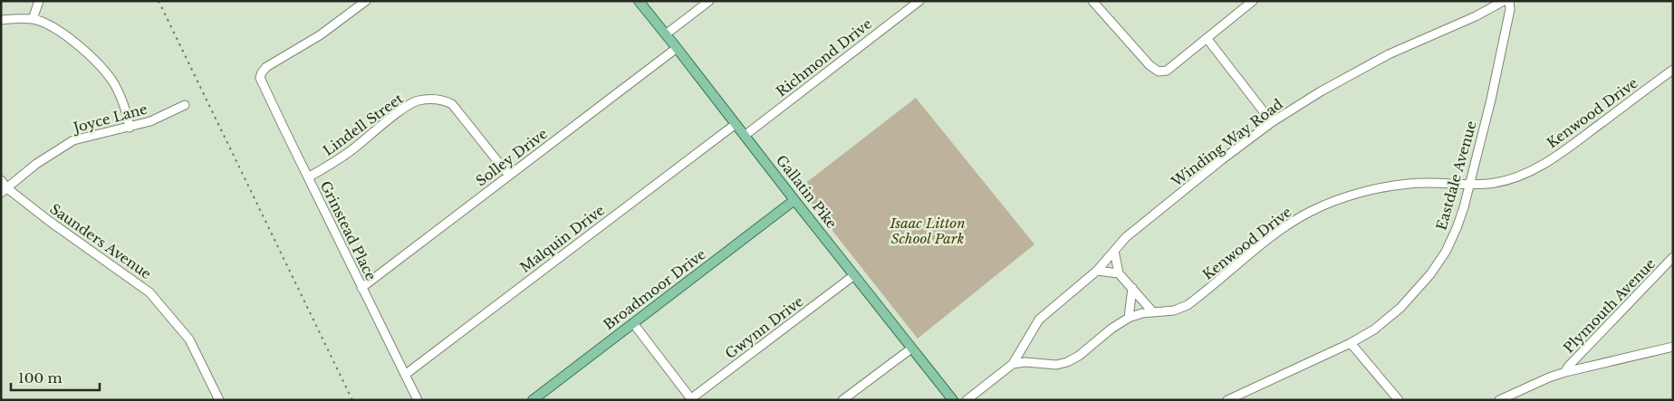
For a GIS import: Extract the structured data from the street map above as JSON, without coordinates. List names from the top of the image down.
{
  "streets": {
    "main road": ["Gallatin Pike", "Broadmoor Drive"],
    "street": [
      "Richmond Drive",
      "Kenwood Drive",
      "Joyce Lane",
      "Lindell Street",
      "Winding Way Road",
      "Solley Drive",
      "Eastdale Avenue",
      "Grinstead Place",
      "Malquin Drive",
      "Saunders Avenue",
      "Plymouth Avenue",
      "Gwynn Drive"
    ]
  },
  "crossings": [
    ["Richmond Drive", "Gallatin Pike"],
    ["Kenwood Drive", "Winding Way Road"],
    ["Kenwood Drive", "Eastdale Avenue"],
    ["Joyce Lane", "Saunders Avenue"],
    ["Lindell Street", "Solley Drive"],
    ["Lindell Street", "Grinstead Place"],
    ["Solley Drive", "Gallatin Pike"],
    ["Solley Drive", "Grinstead Place"],
    ["Gallatin Pike", "Malquin Drive"],
    ["Gallatin Pike", "Broadmoor Drive"],
    ["Gallatin Pike", "Gwynn Drive"],
    ["Grinstead Place", "Malquin Drive"]
  ],
  "parks": ["Isaac Litton School Park"],
  "scale_bar": "100 m"
}
